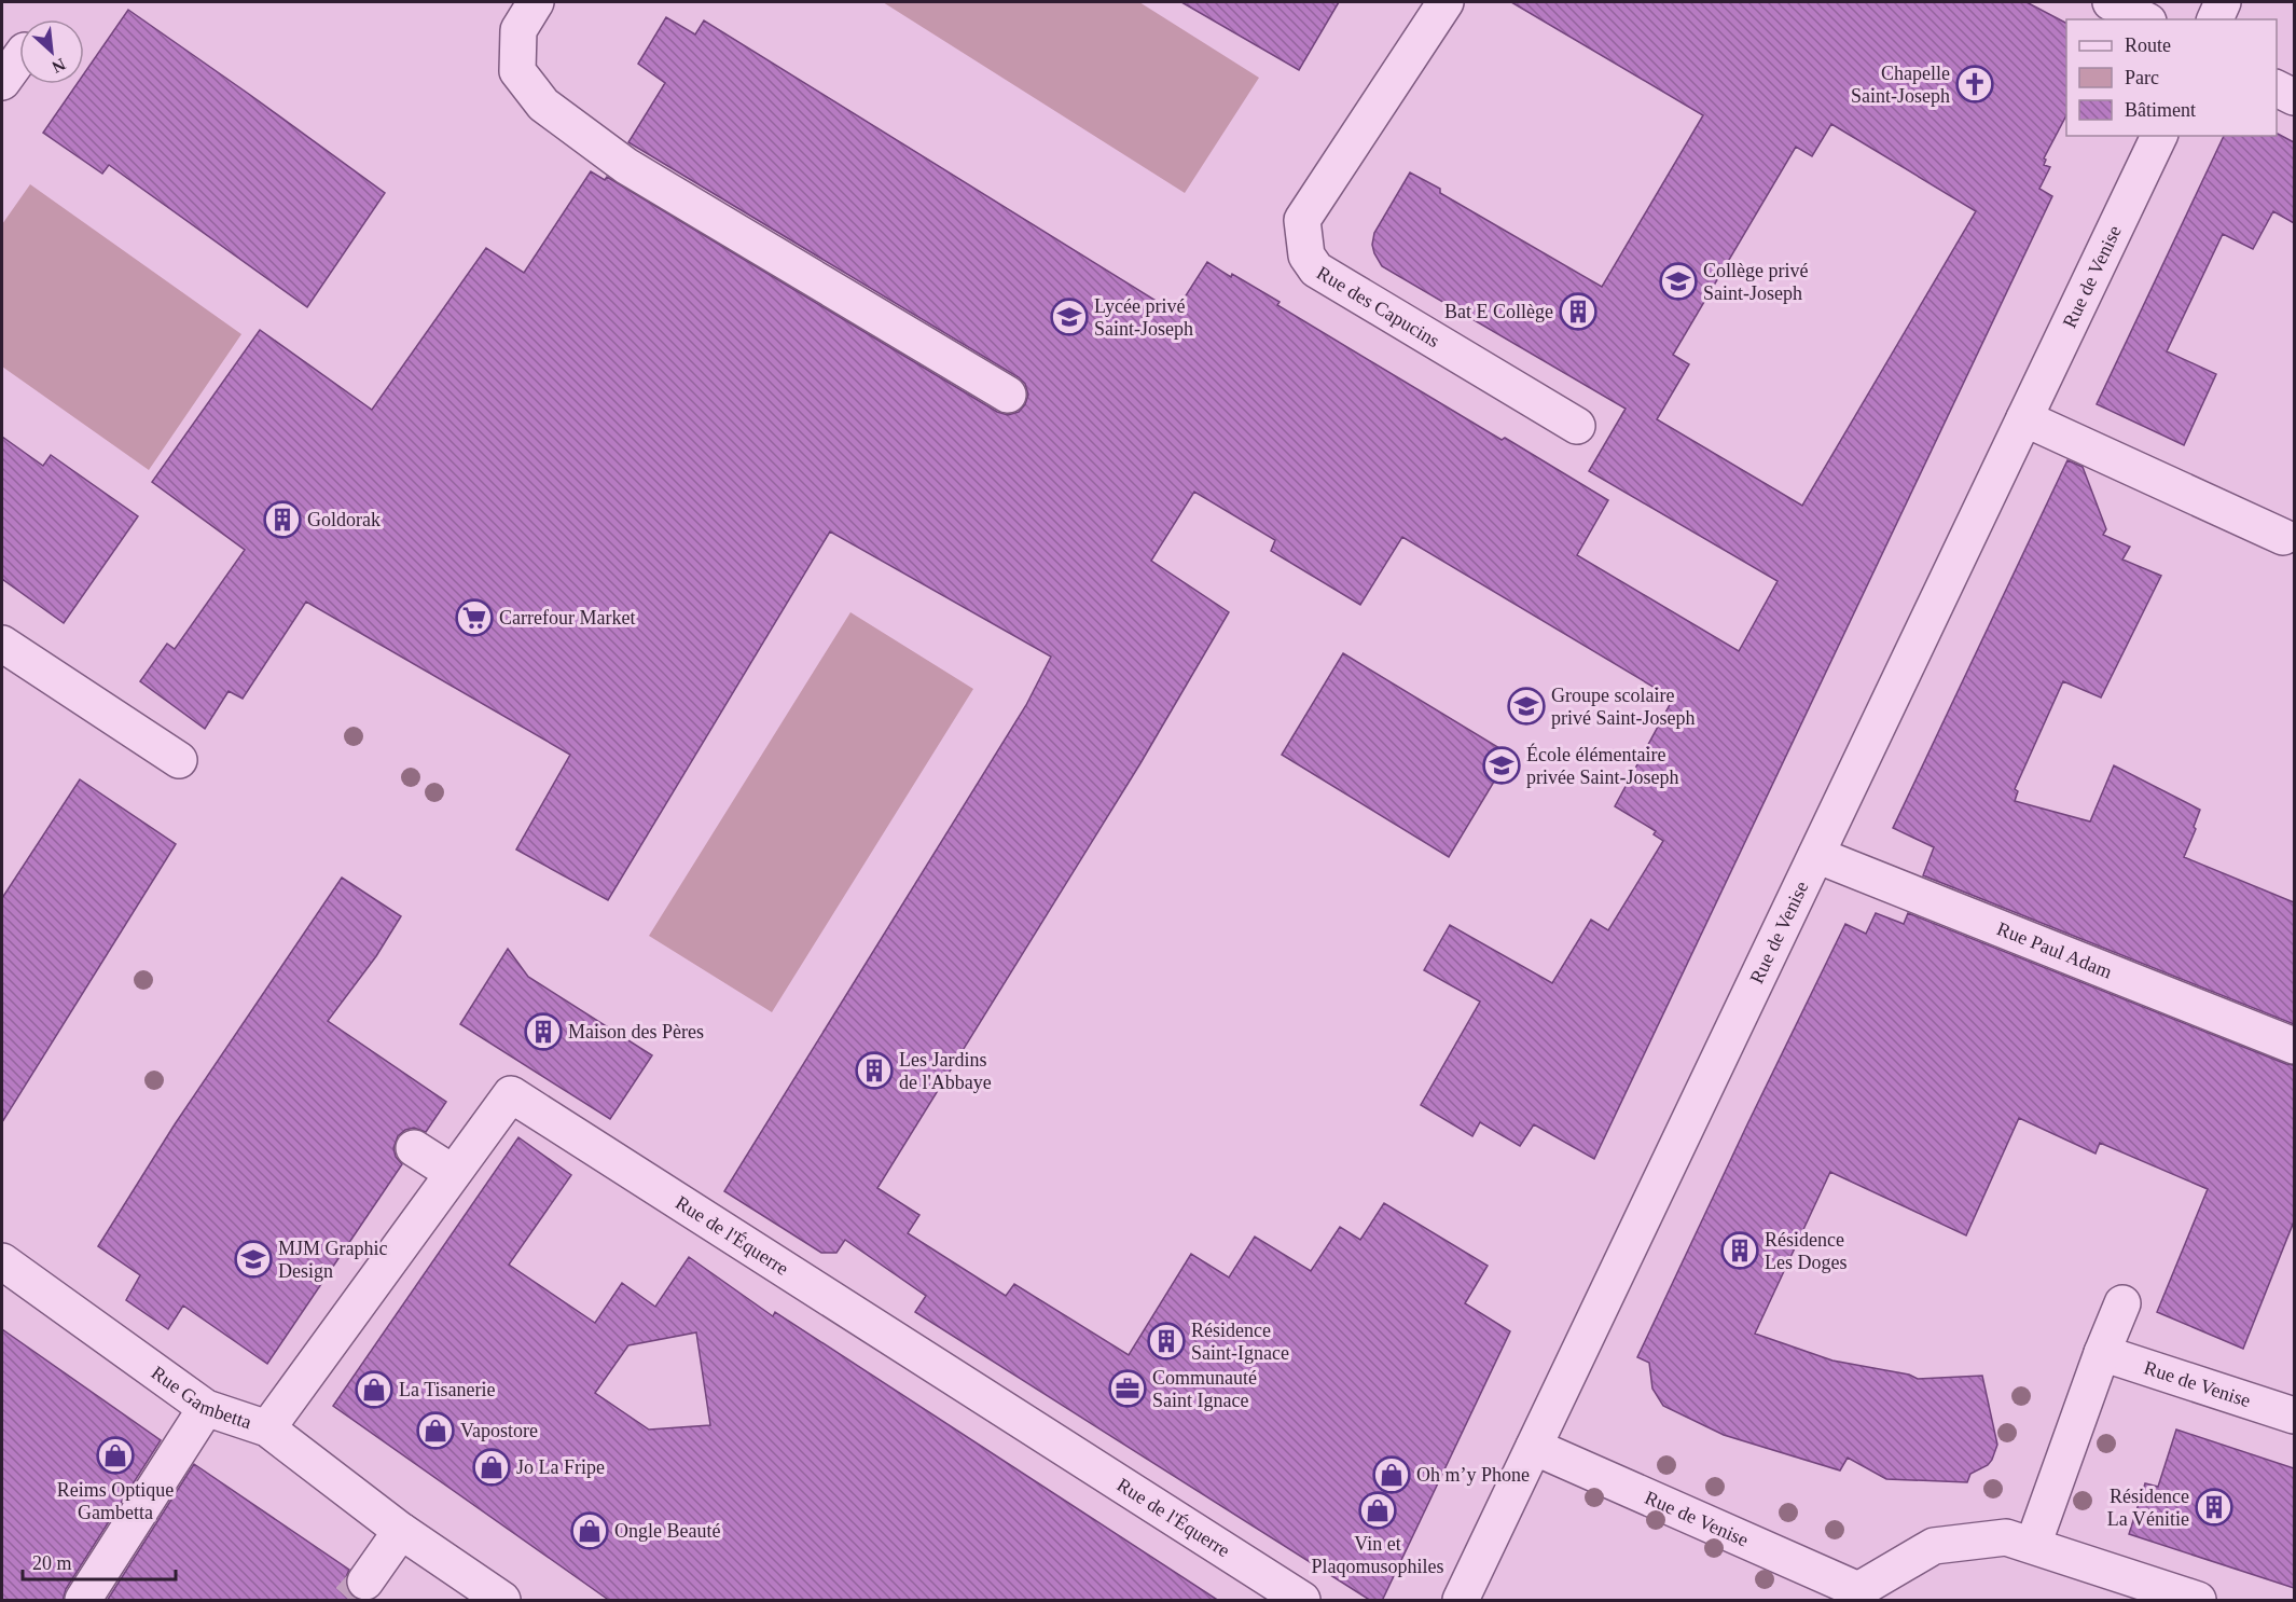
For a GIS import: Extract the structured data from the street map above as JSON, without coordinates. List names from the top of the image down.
{
  "streets": {
    "street": [
      "Rue de Venise",
      "Rue des Capucins",
      "Rue Paul Adam",
      "Rue de l'Équerre",
      "Rue Gambetta"
    ]
  },
  "crossings": [
    ["Rue de Venise", "Rue Paul Adam"],
    ["Rue de l'Équerre", "Rue Gambetta"]
  ],
  "places": {
    "church": ["Chapelle Saint-Joseph"],
    "school or university": [
      "Collège privé Saint-Joseph",
      "Lycée privé Saint-Joseph",
      "Groupe scolaire privé Saint-Joseph",
      "École élémentaire privée Saint-Joseph",
      "MJM Graphic Design"
    ],
    "building": [
      "Bat E Collège",
      "Goldorak",
      "Maison des Pères",
      "Les Jardins de l'Abbaye",
      "Résidence Les Doges",
      "Résidence Saint-Ignace",
      "Résidence La Vénitie"
    ],
    "supermarket": ["Carrefour Market"],
    "office": ["Communauté Saint Ignace"],
    "shop": [
      "La Tisanerie",
      "Vapostore",
      "Reims Optique Gambetta",
      "Jo La Fripe",
      "Oh m’y Phone",
      "Vin et Plaqomusophiles",
      "Ongle Beauté"
    ]
  },
  "legend": ["Route", "Parc", "Bâtiment"],
  "scale_bar": "20 m",
  "north": "bottom right"
}
